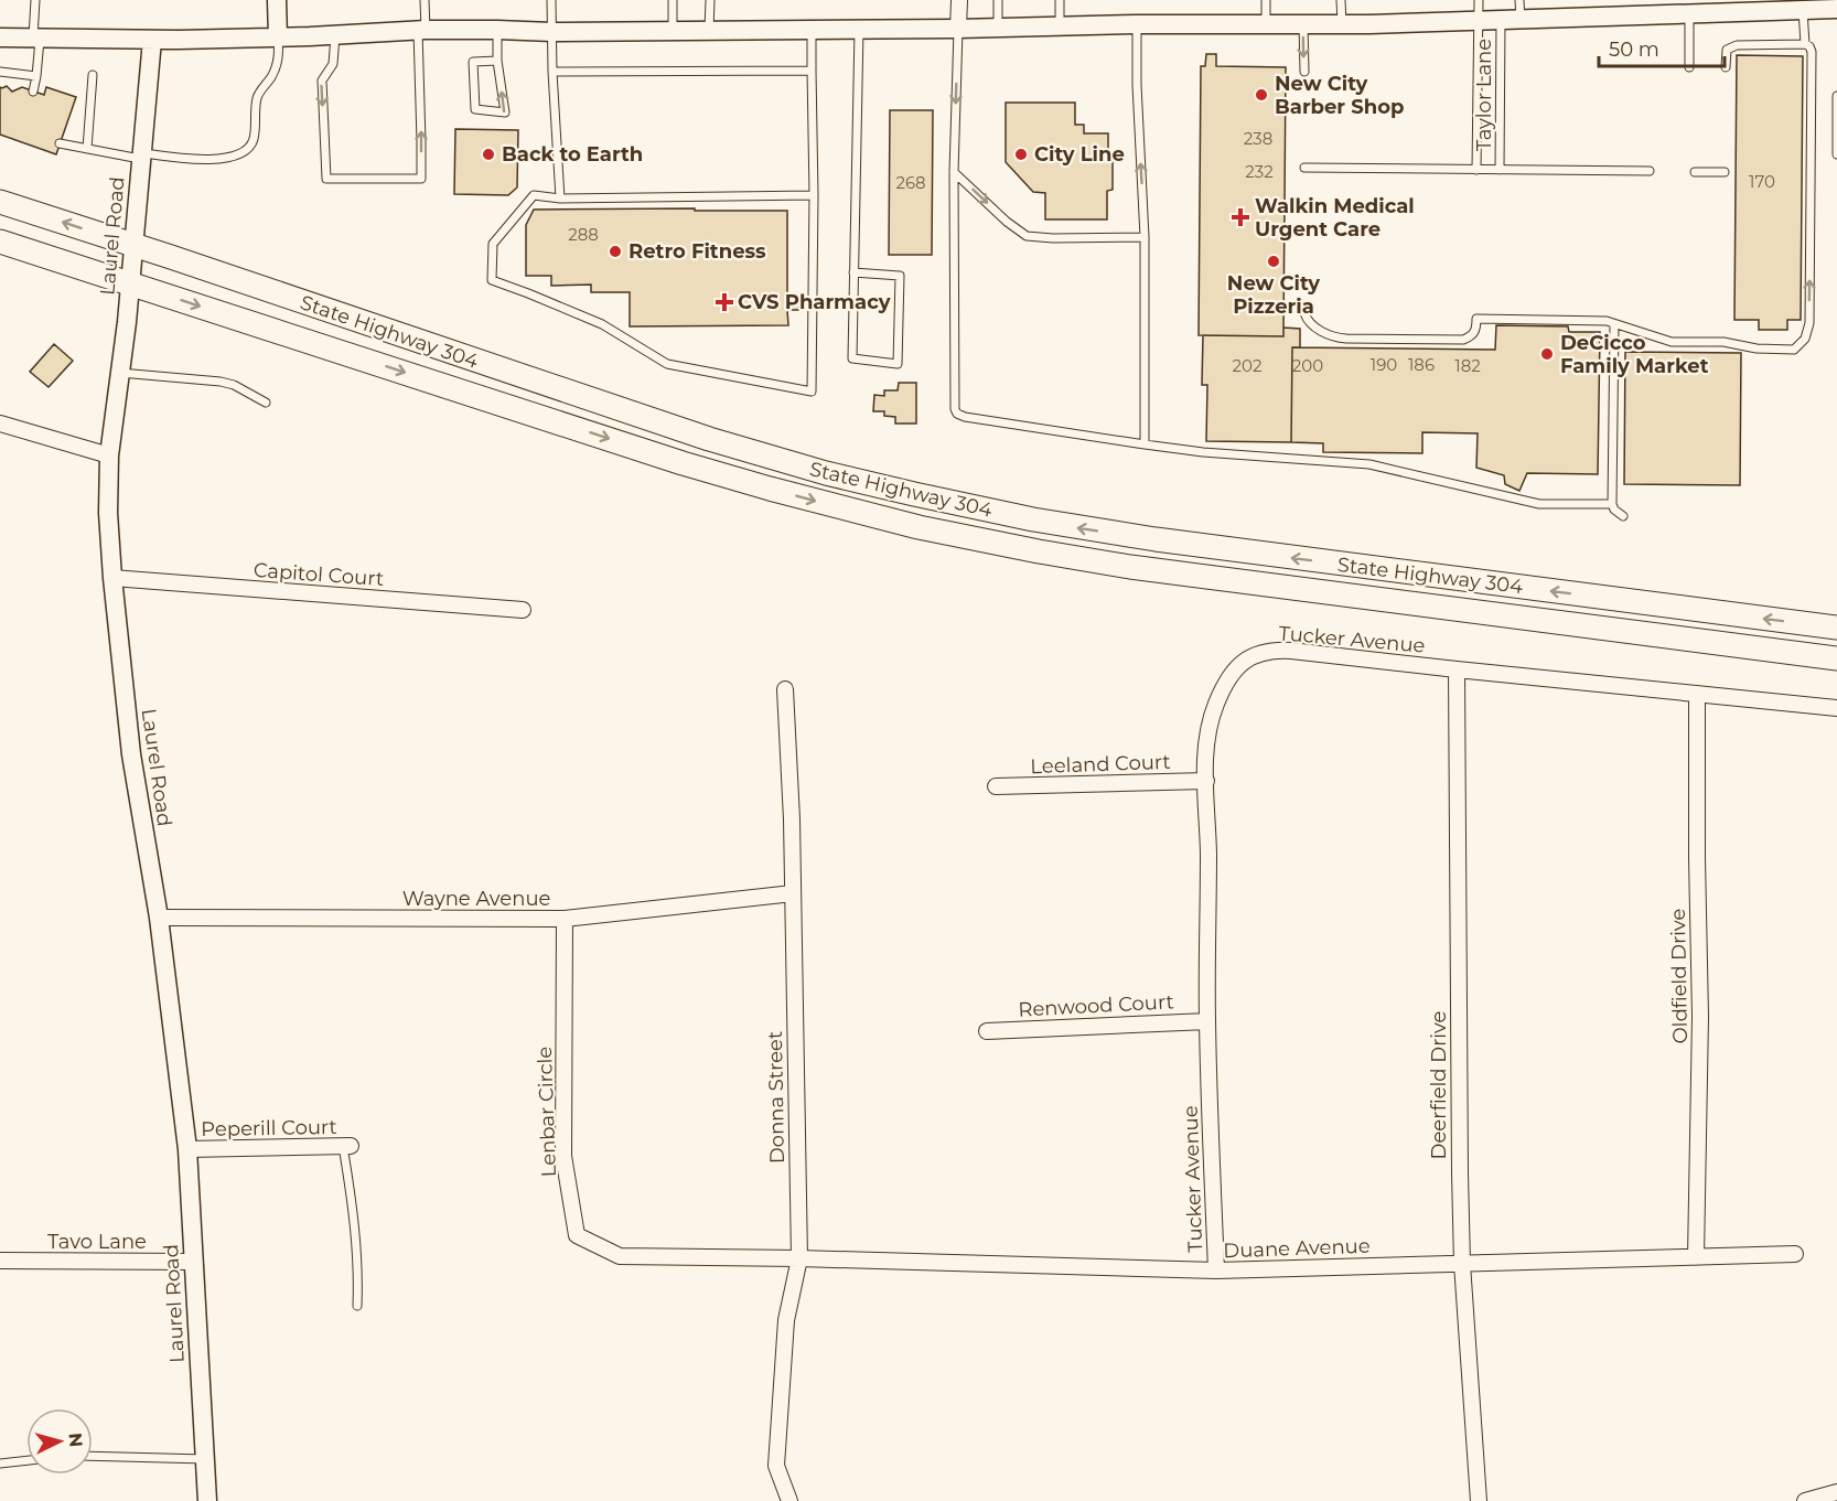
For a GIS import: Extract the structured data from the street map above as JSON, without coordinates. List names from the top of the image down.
{
  "streets": {
    "main road": ["State Highway 304"],
    "street": [
      "Laurel Road",
      "Capitol Court",
      "Tucker Avenue",
      "Leeland Court",
      "Wayne Avenue",
      "Oldfield Drive",
      "Renwood Court",
      "Deerfield Drive",
      "Donna Street",
      "Lenbar Circle",
      "Peperill Court",
      "Tavo Lane",
      "Duane Avenue"
    ],
    "lane": ["Taylor Lane"]
  },
  "crossings": [
    ["Laurel Road", "State Highway 304"],
    ["Laurel Road", "Capitol Court"],
    ["Laurel Road", "Wayne Avenue"],
    ["Laurel Road", "Peperill Court"],
    ["Laurel Road", "Tavo Lane"],
    ["Tucker Avenue", "Leeland Court"],
    ["Tucker Avenue", "Oldfield Drive"],
    ["Tucker Avenue", "Renwood Court"],
    ["Tucker Avenue", "Deerfield Drive"],
    ["Tucker Avenue", "Duane Avenue"],
    ["Wayne Avenue", "Donna Street"],
    ["Wayne Avenue", "Lenbar Circle"],
    ["Oldfield Drive", "Duane Avenue"],
    ["Deerfield Drive", "Duane Avenue"],
    ["Donna Street", "Lenbar Circle"],
    ["Donna Street", "Duane Avenue"],
    ["Lenbar Circle", "Duane Avenue"]
  ],
  "places": {
    "other": [
      "New City Barber Shop",
      "Back to Earth",
      "City Line",
      "Retro Fitness",
      "New City Pizzeria",
      "DeCicco Family Market"
    ],
    "health": ["Walkin Medical Urgent Care", "CVS Pharmacy"]
  },
  "house_numbers": [
    "238",
    "232",
    "170",
    "268",
    "288",
    "190",
    "186",
    "202",
    "200",
    "182"
  ],
  "scale_bar": "50 m",
  "north": "right"
}
